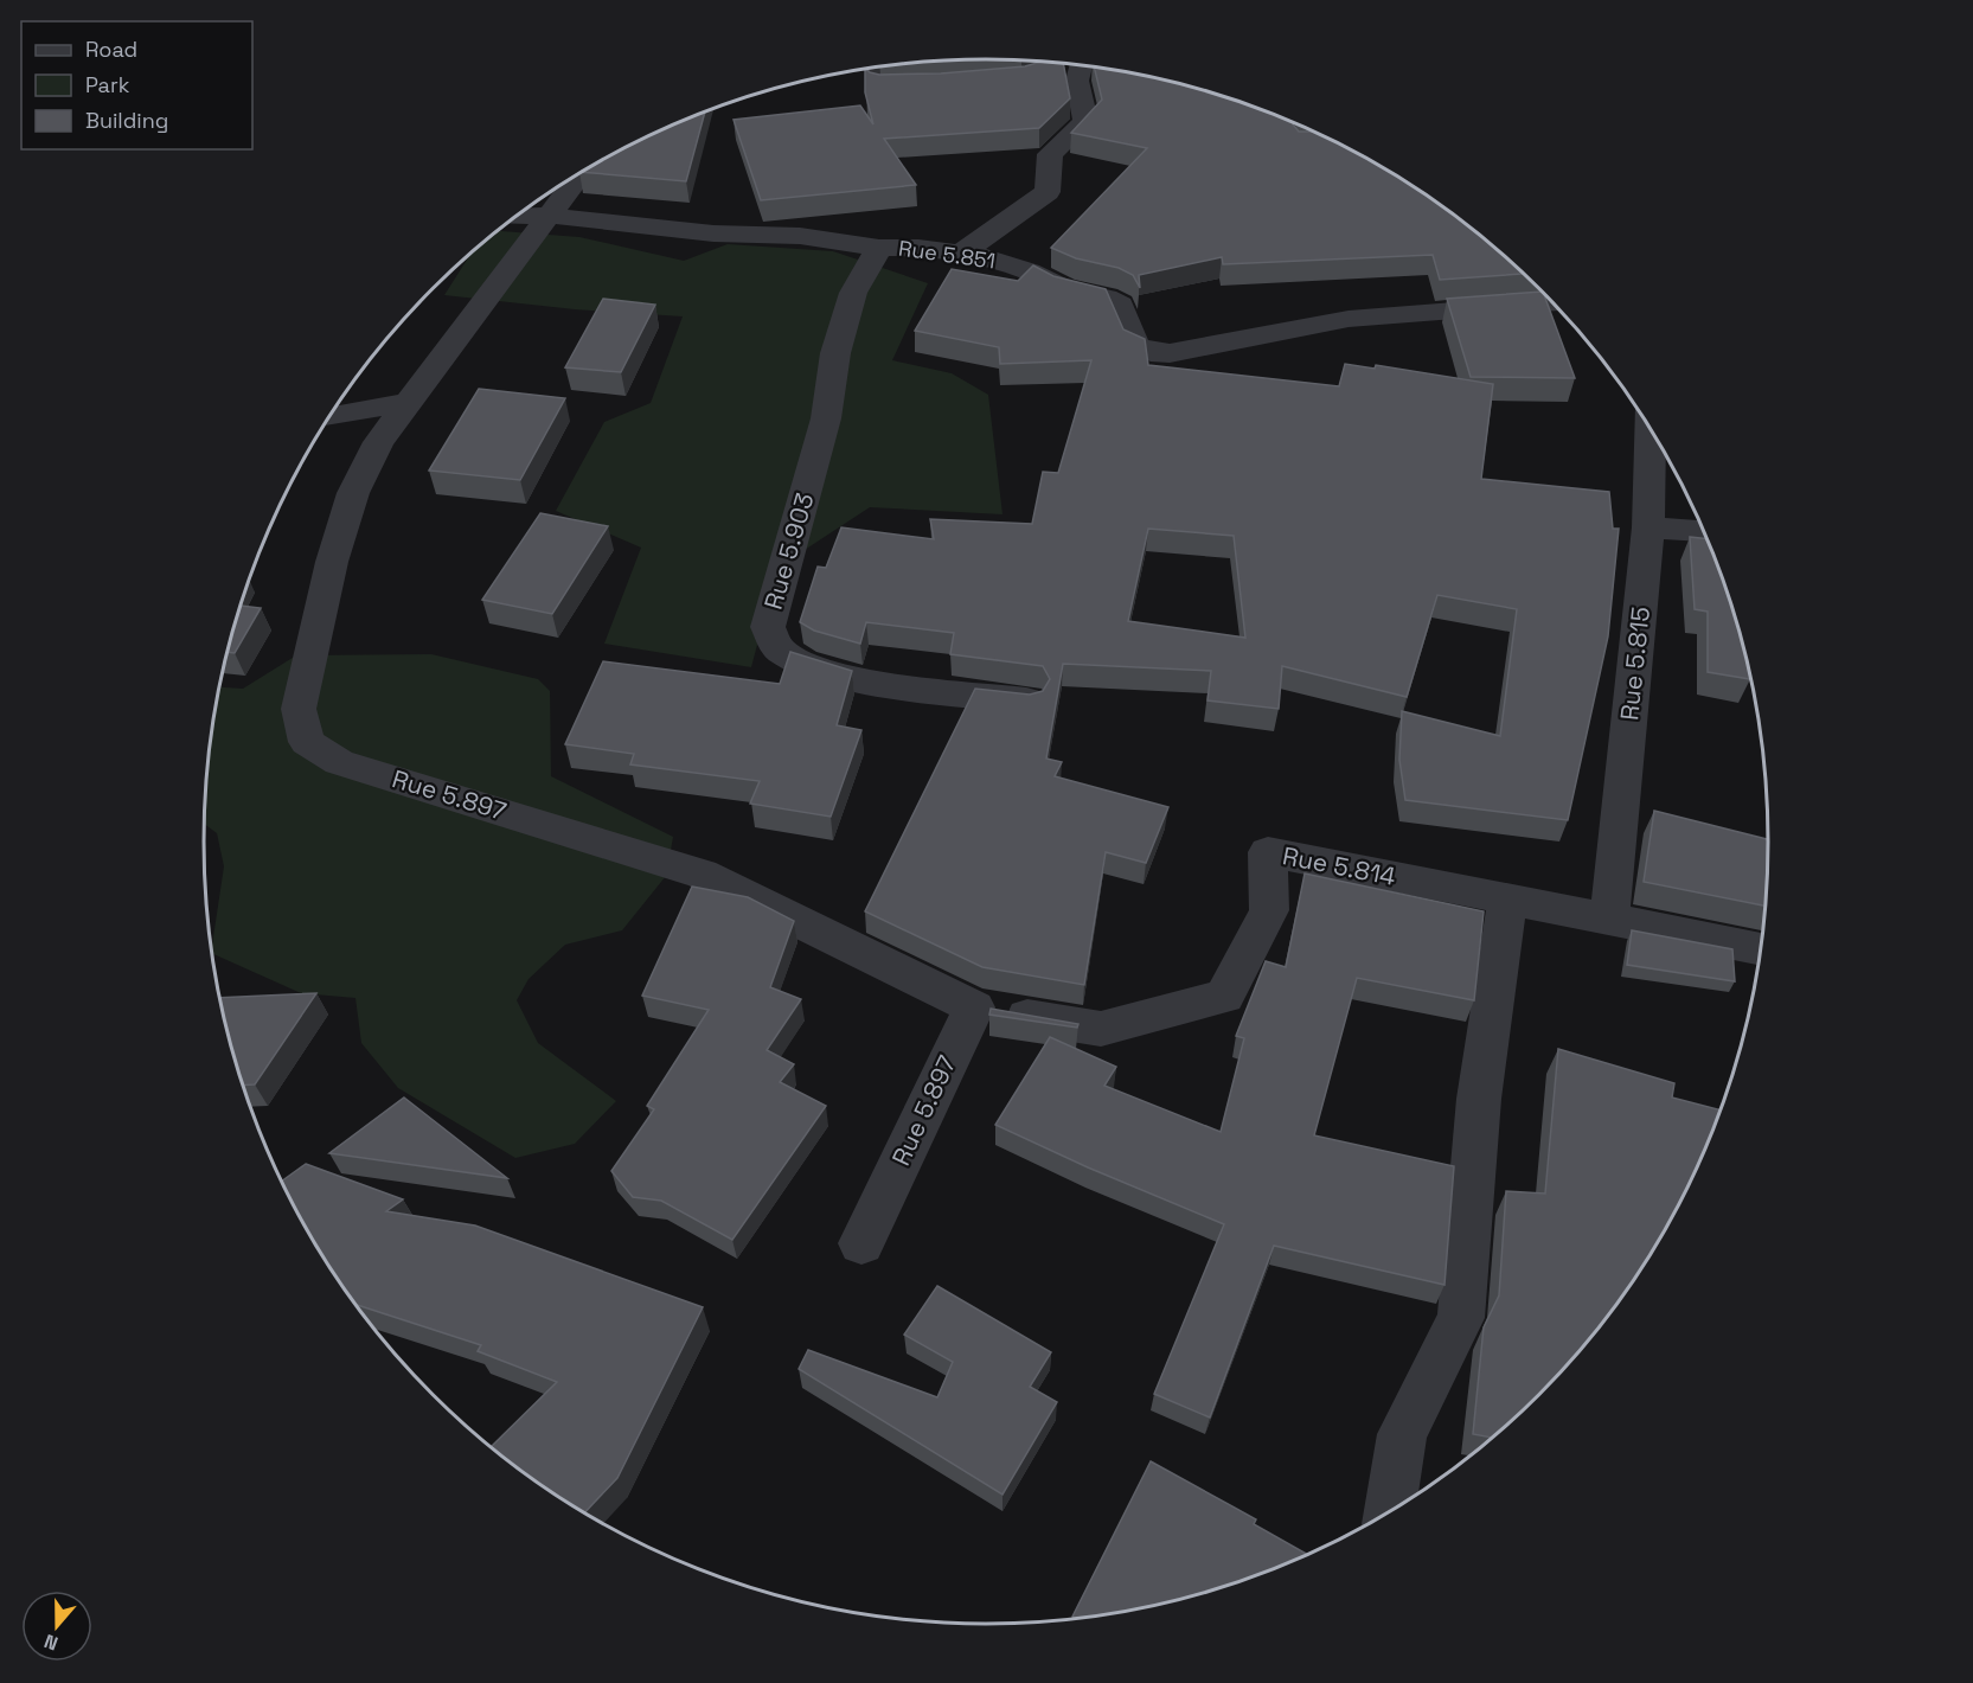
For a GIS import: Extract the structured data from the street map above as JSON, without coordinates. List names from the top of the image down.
{
  "streets": {
    "street": [
      "Rue 5.851",
      "Rue 5.903",
      "Rue 5.815",
      "Rue 5.897",
      "Rue 5.814"
    ]
  },
  "crossings": [
    ["Rue 5.851", "Rue 5.903"],
    ["Rue 5.851", "Rue 5.897"],
    ["Rue 5.815", "Rue 5.814"],
    ["Rue 5.897", "Rue 5.814"]
  ],
  "legend": ["Road", "Park", "Building"],
  "north": "bottom"
}
